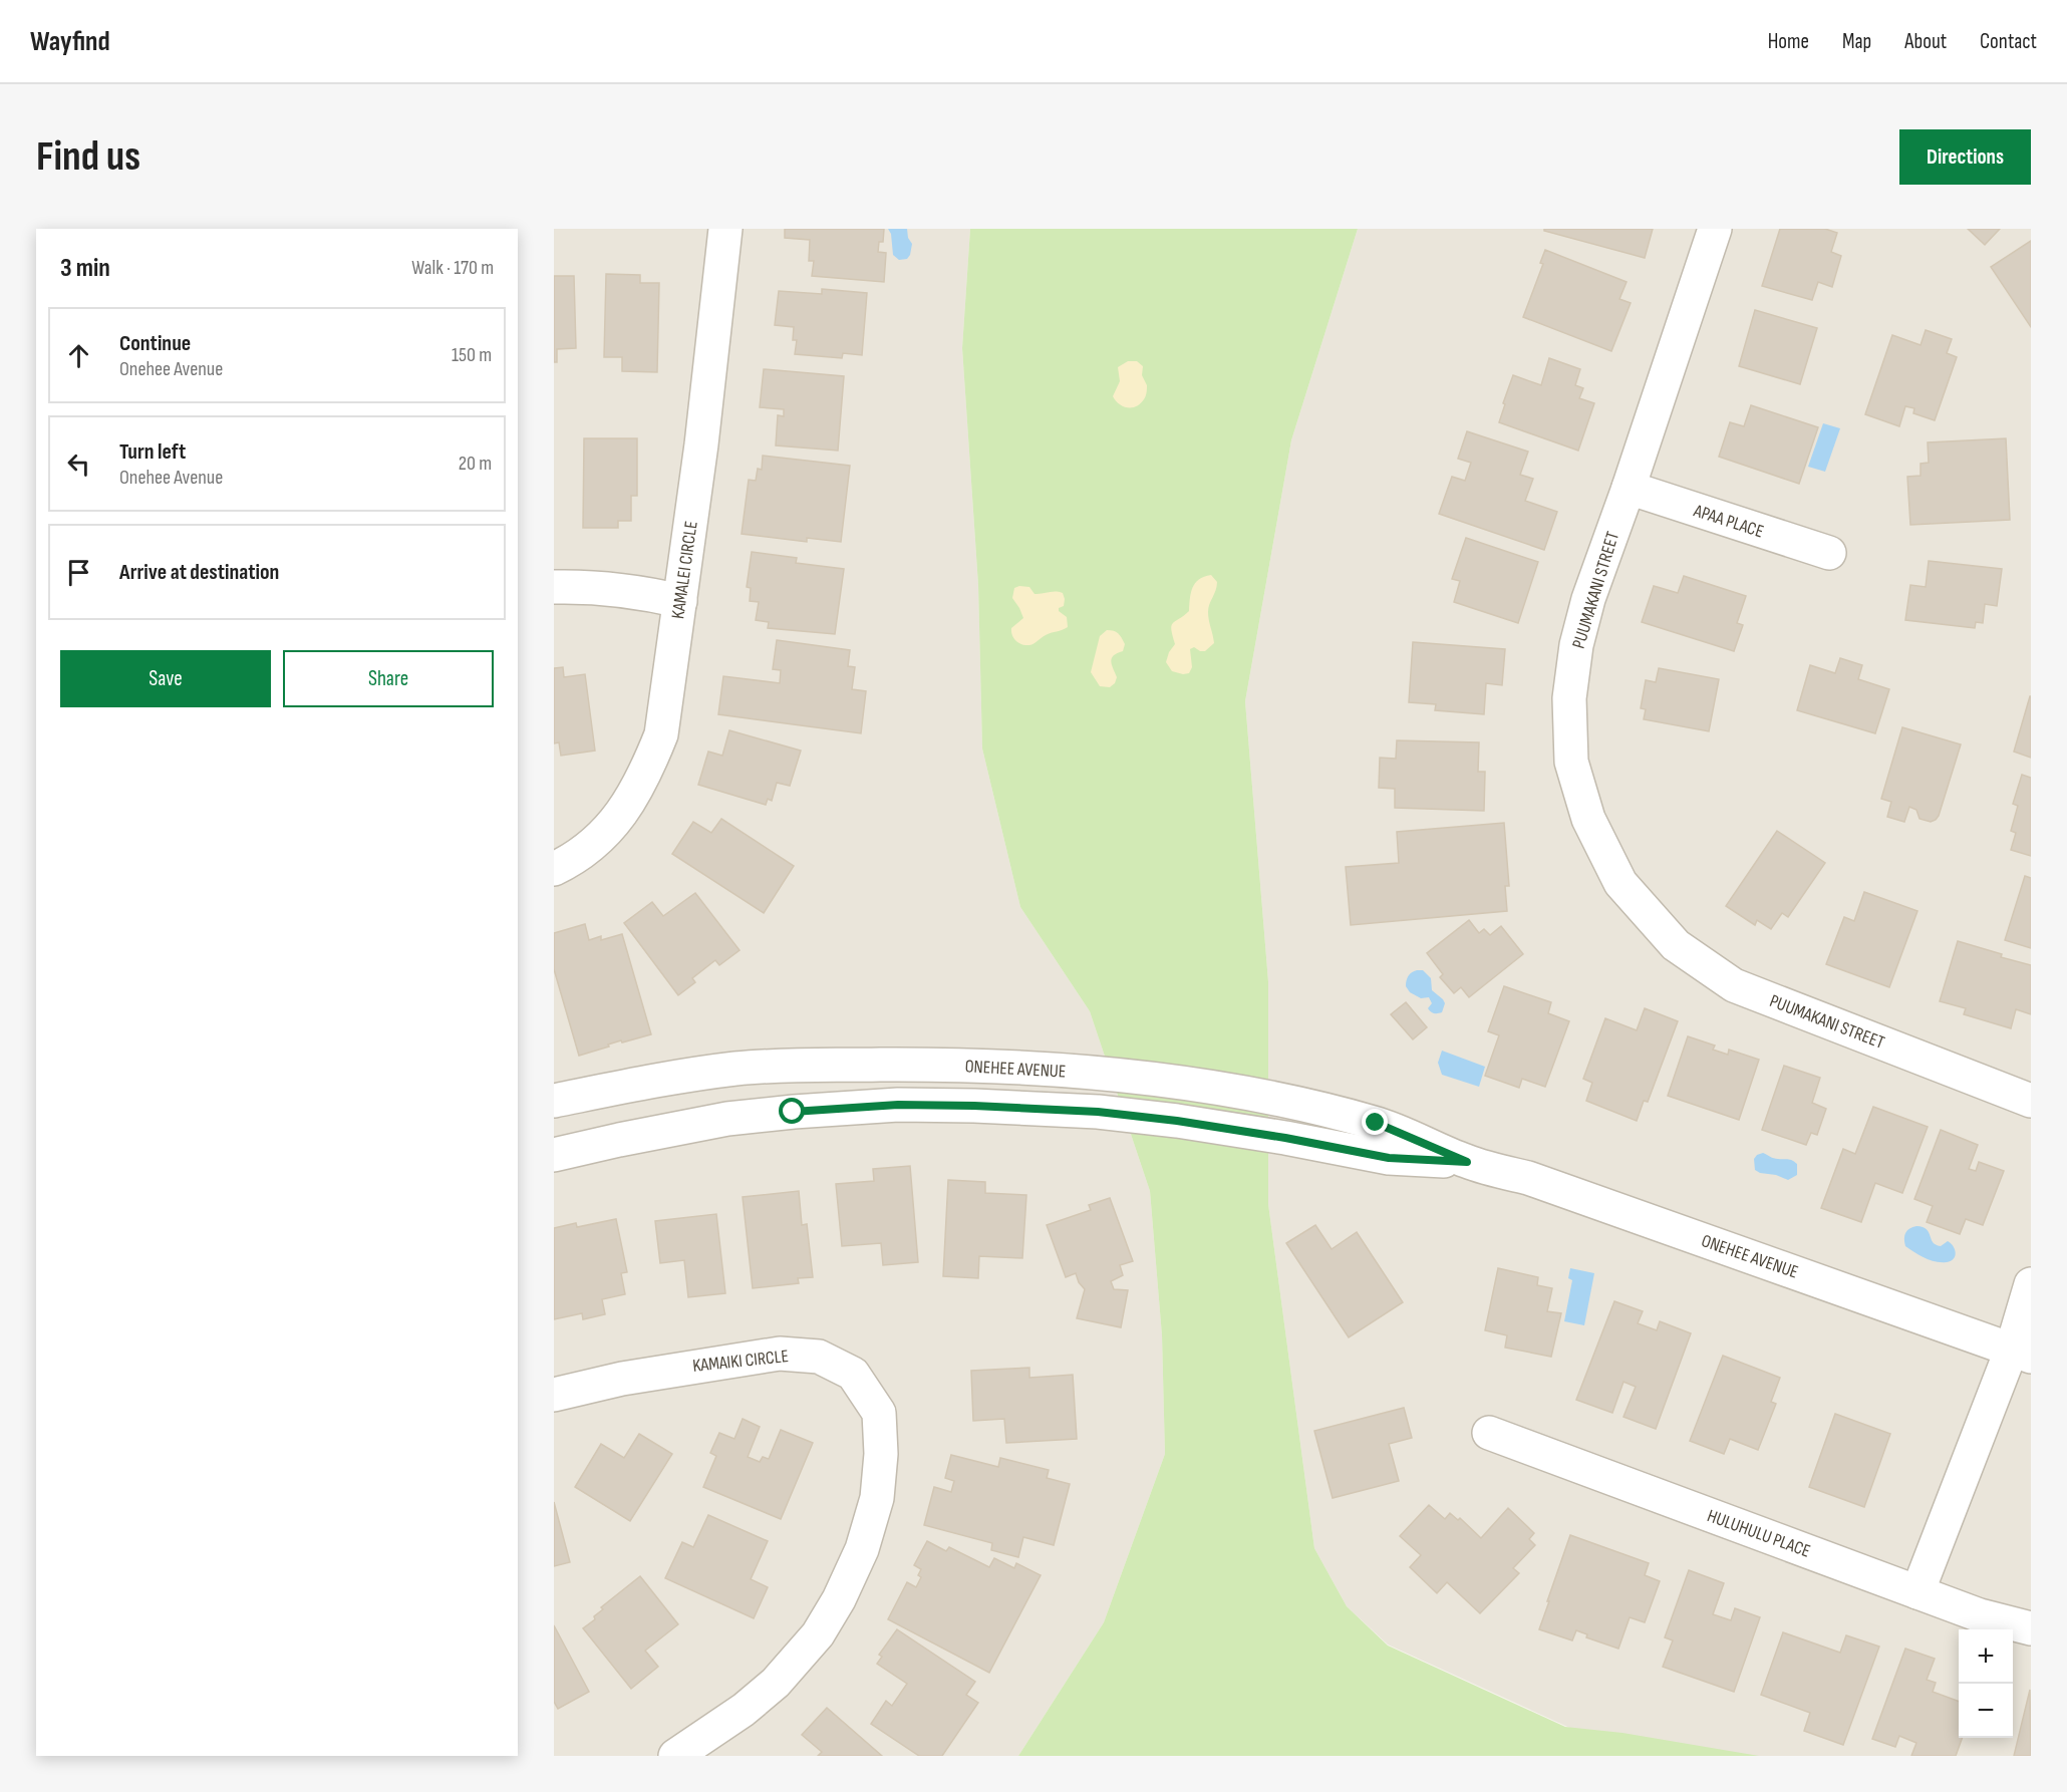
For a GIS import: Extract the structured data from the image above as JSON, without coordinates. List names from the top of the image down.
{
  "streets": {
    "street": [
      "APAA PLACE",
      "KAMALEI CIRCLE",
      "PUUMAKANI STREET",
      "ONEHEE AVENUE",
      "KAMAIKI CIRCLE",
      "HULUHULU PLACE"
    ]
  },
  "crossings": [
    ["APAA PLACE", "PUUMAKANI STREET"]
  ],
  "page": {
    "header": "Wayfind",
    "nav": [
      "Home",
      "Map",
      "About",
      "Contact"
    ],
    "buttons": [
      "Directions",
      ["Save", "Share"]
    ],
    "title": "Find us",
    "heading": ["3 min", "Walk · 170 m"],
    "list": [
      ["Continue", "Onehee Avenue", "150 m"],
      ["Turn left", "Onehee Avenue", "20 m"],
      "Arrive at destination"
    ],
    "map_buttons": ["+", "−"]
  }
}
